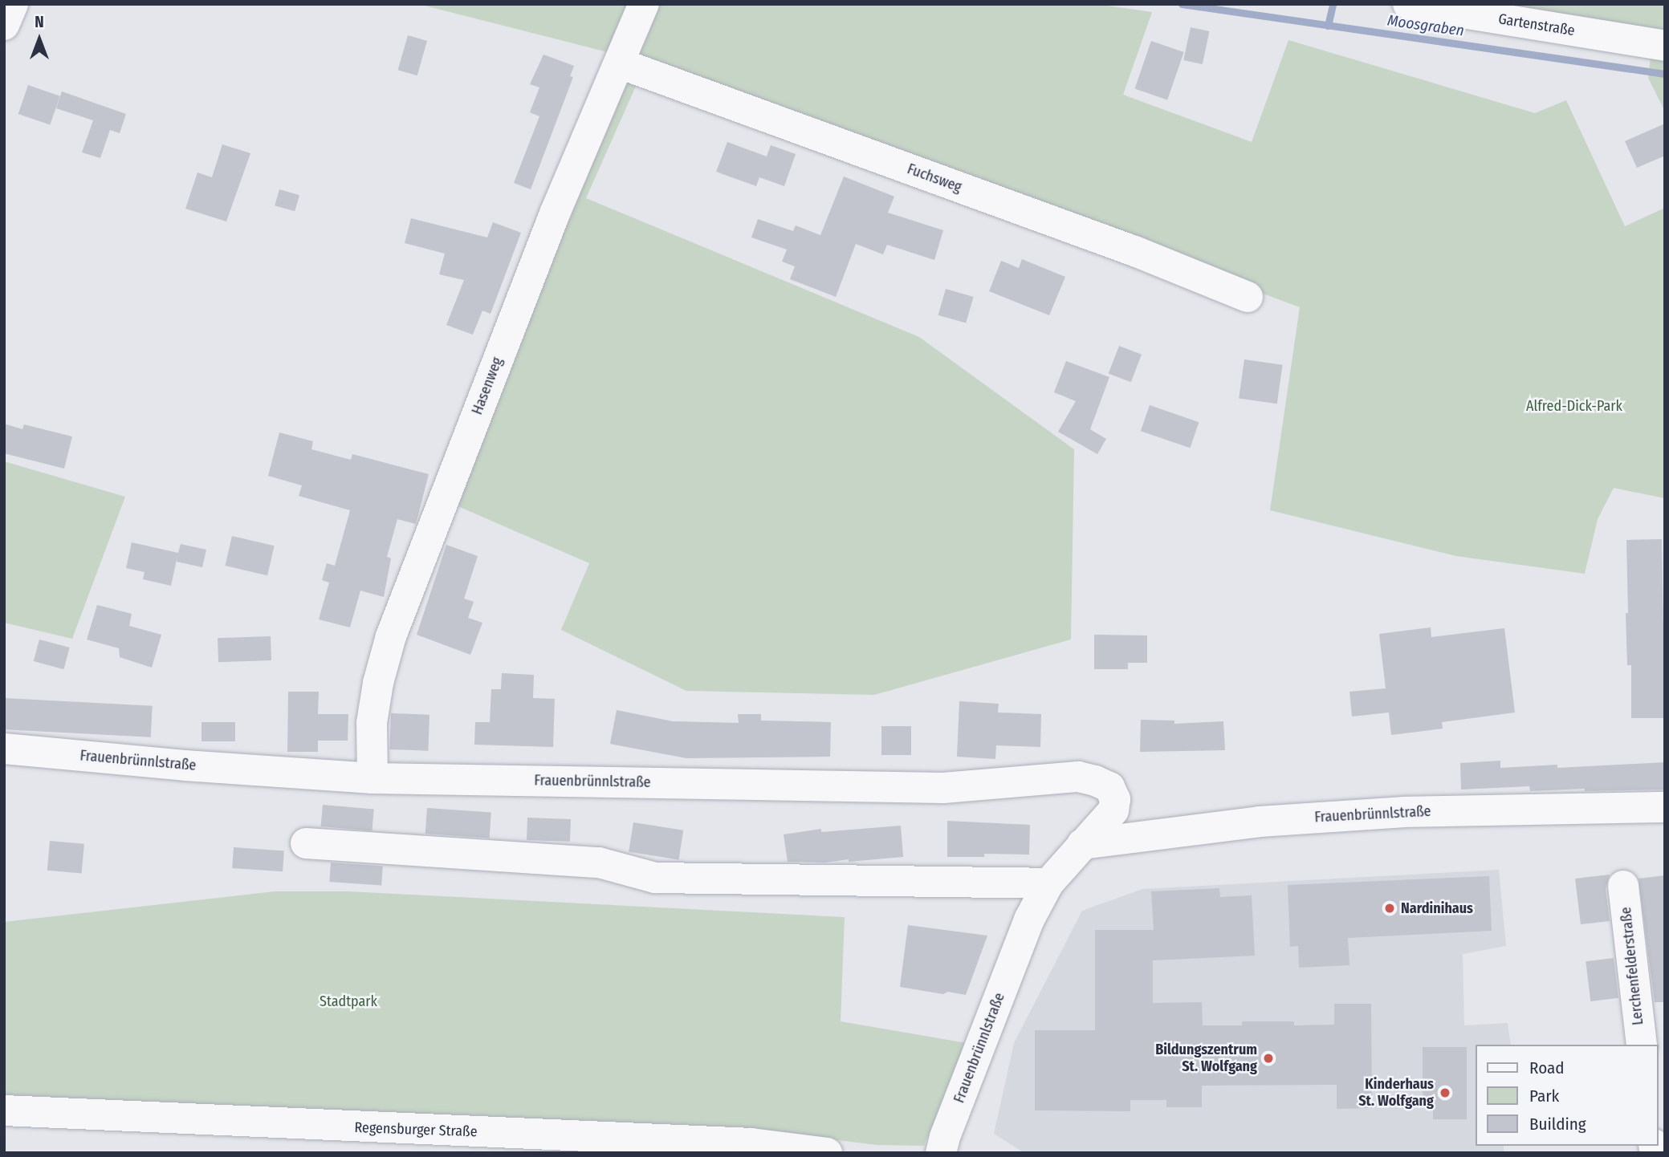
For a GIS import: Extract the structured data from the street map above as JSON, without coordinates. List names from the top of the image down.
{
  "streets": {
    "street": [
      "Gartenstraße",
      "Fuchsweg",
      "Hasenweg",
      "Frauenbrünnlstraße",
      "Lerchenfelderstraße",
      "Regensburger Straße"
    ]
  },
  "crossings": [
    ["Fuchsweg", "Hasenweg"],
    ["Hasenweg", "Frauenbrünnlstraße"]
  ],
  "water": ["Moosgraben"],
  "parks": ["Alfred-Dick-Park", "Stadtpark"],
  "places": ["Nardinihaus", "Bildungszentrum St. Wolfgang", "Kinderhaus St. Wolfgang"],
  "legend": ["Road", "Park", "Building"],
  "north": "top"
}
